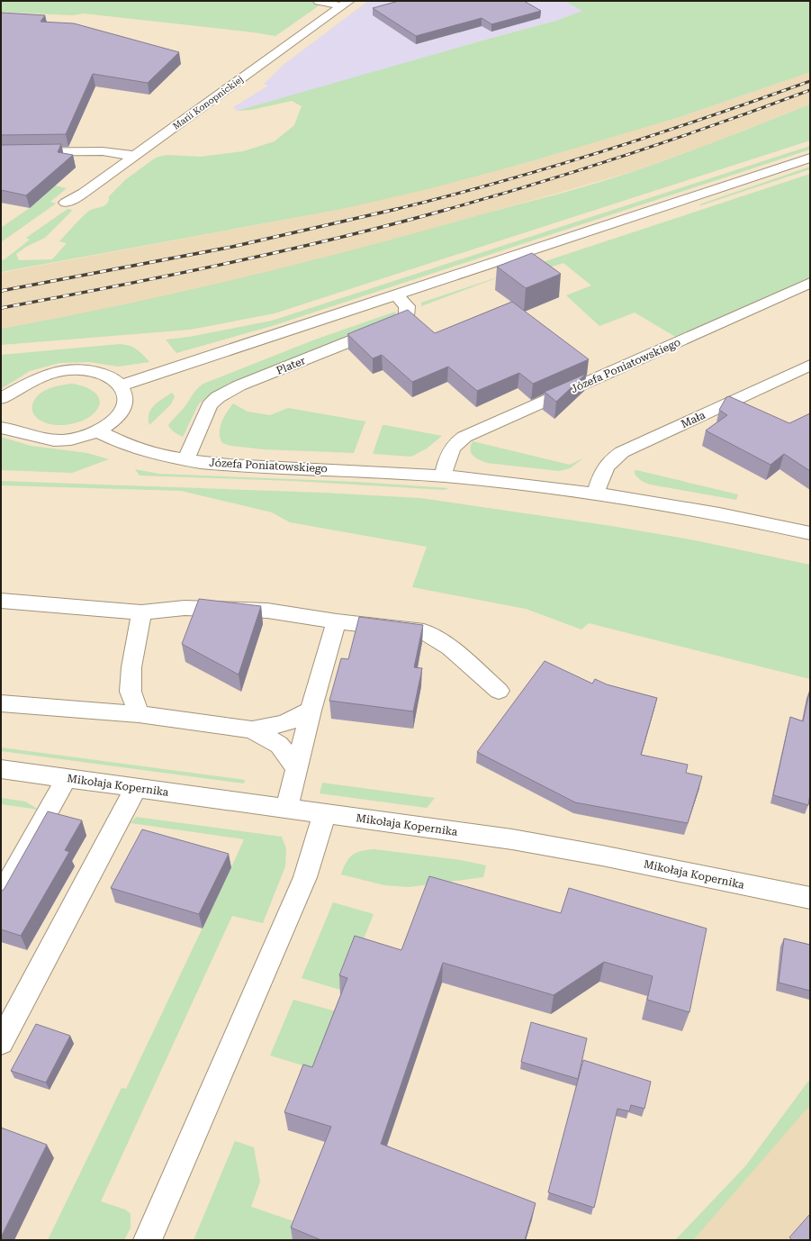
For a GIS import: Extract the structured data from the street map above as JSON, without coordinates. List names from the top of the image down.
{
  "streets": {
    "street": [
      "Marii Konopnickiej",
      "Plater",
      "Józefa Poniatowskiego",
      "Mała",
      "Mikołaja Kopernika"
    ]
  },
  "crossings": [
    ["Plater", "Józefa Poniatowskiego"],
    ["Józefa Poniatowskiego", "Mała"]
  ]
}
